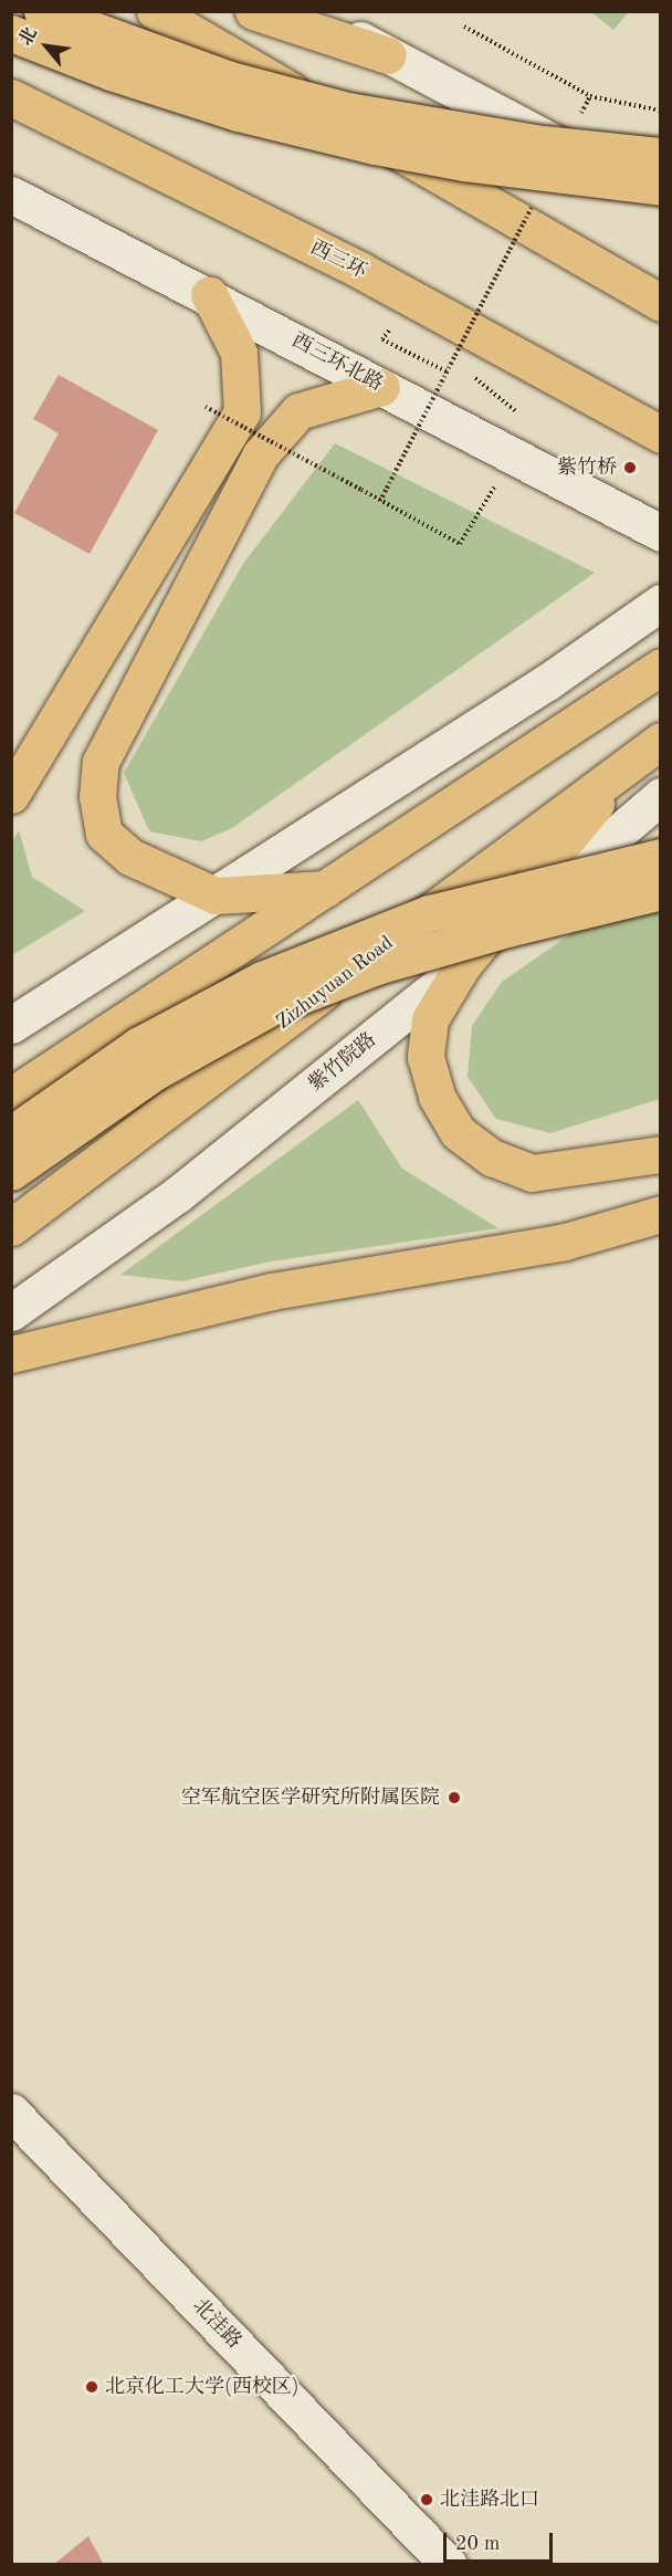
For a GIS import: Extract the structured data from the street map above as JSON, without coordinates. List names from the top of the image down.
{
  "streets": {
    "highway": ["西三环", "Zizhuyuan Road"],
    "street": ["西三环北路", "紫竹院路", "北洼路"]
  },
  "places": [
    "紫竹桥",
    "空军航空医学研究所附属医院",
    "北京化工大学(西校区)",
    "北洼路北口"
  ],
  "scale_bar": "20 m",
  "north": "top left"
}
